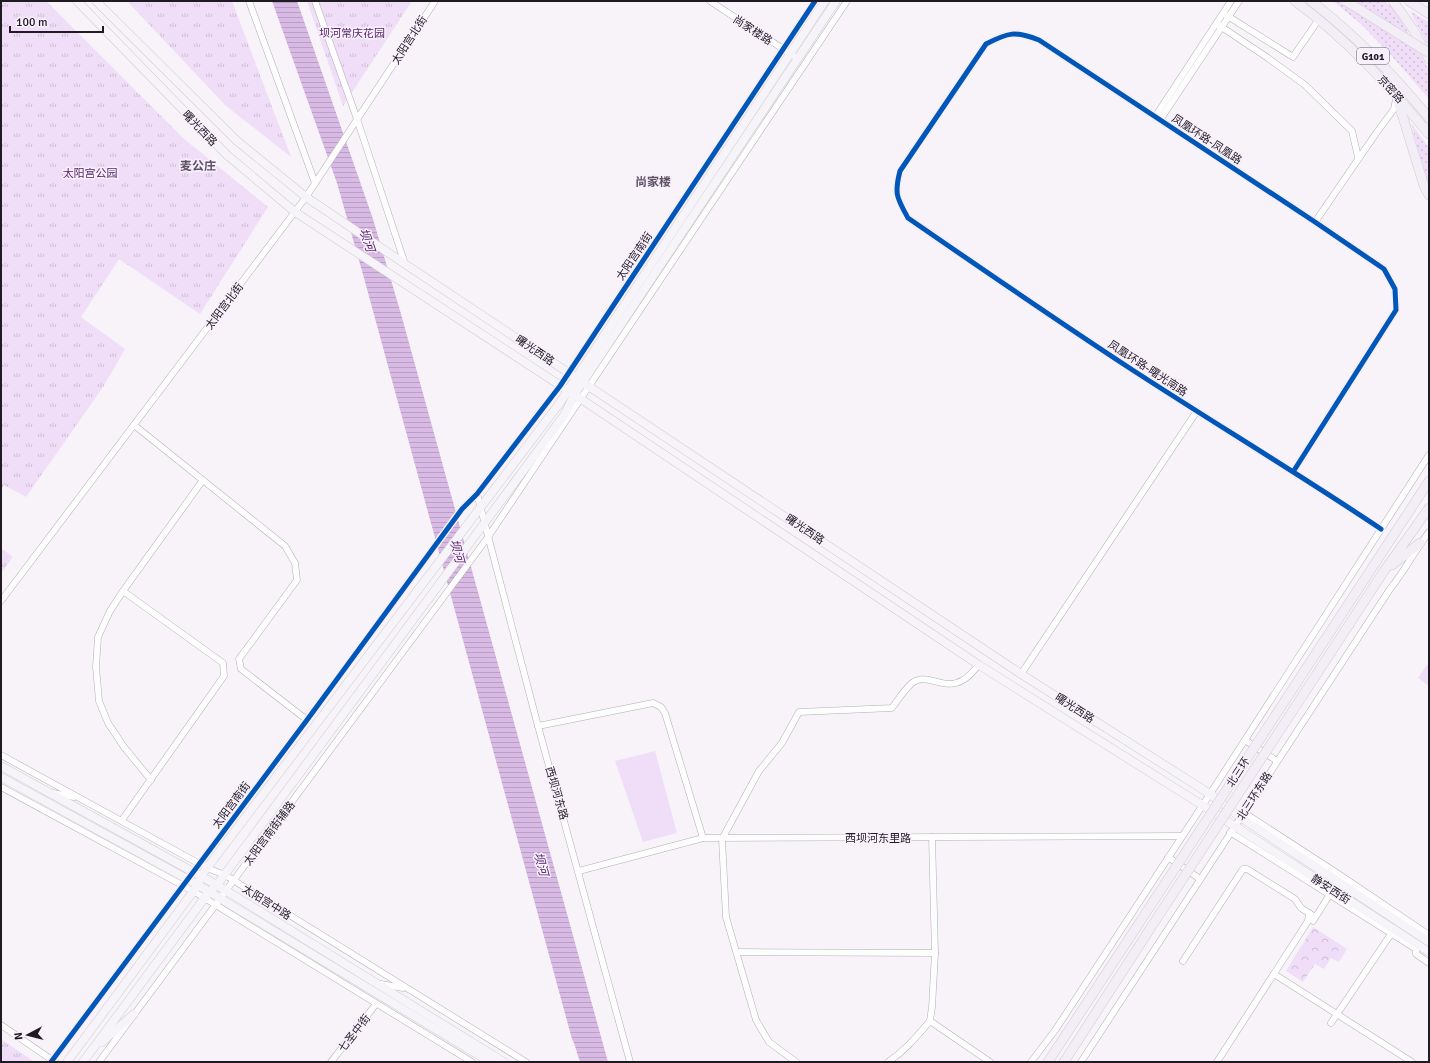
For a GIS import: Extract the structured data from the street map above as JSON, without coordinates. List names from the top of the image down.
{
  "streets": {
    "highway": ["G101", "京密路", "北三环"],
    "main road": [
      "曙光西路",
      "太阳宫南街",
      "静安西街",
      "太阳宫中路"
    ],
    "street": [
      "尚家楼路",
      "太阳宫北街",
      "凤凰环路-凤凰路",
      "凤凰环路-曙光南路",
      "西坝河东路",
      "北三环东路",
      "太阳宫南街辅路",
      "西坝河东里路",
      "七圣中街"
    ]
  },
  "crossings": [
    ["尚家楼路", "太阳宫南街"],
    ["太阳宫北街", "曙光西路"],
    ["曙光西路", "太阳宫南街"],
    ["曙光西路", "北三环东路"],
    ["曙光西路", "静安西街"],
    ["凤凰环路-凤凰路", "凤凰环路-曙光南路"],
    ["太阳宫南街", "西坝河东路"],
    ["太阳宫南街", "太阳宫南街辅路"],
    ["太阳宫南街", "太阳宫中路"],
    ["西坝河东路", "西坝河东里路"],
    ["北三环东路", "静安西街"],
    ["太阳宫南街辅路", "太阳宫中路"],
    ["太阳宫中路", "七圣中街"]
  ],
  "districts": ["麦公庄", "尚家楼"],
  "water": ["坝河"],
  "parks": ["坝河常庆花园", "太阳宫公园"],
  "scale_bar": "100 m",
  "north": "left"
}
